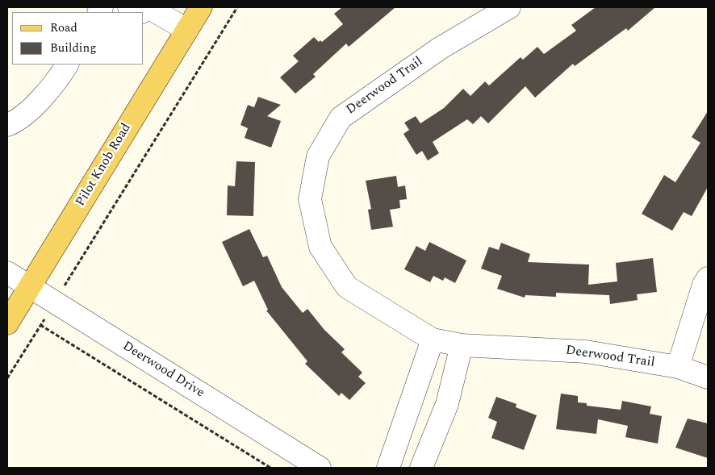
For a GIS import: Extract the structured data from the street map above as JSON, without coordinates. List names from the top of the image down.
{
  "streets": {
    "main road": ["Pilot Knob Road"],
    "street": ["Deerwood Trail", "Deerwood Drive"]
  },
  "crossings": [
    ["Pilot Knob Road", "Deerwood Drive"]
  ],
  "legend": ["Road", "Building"]
}
